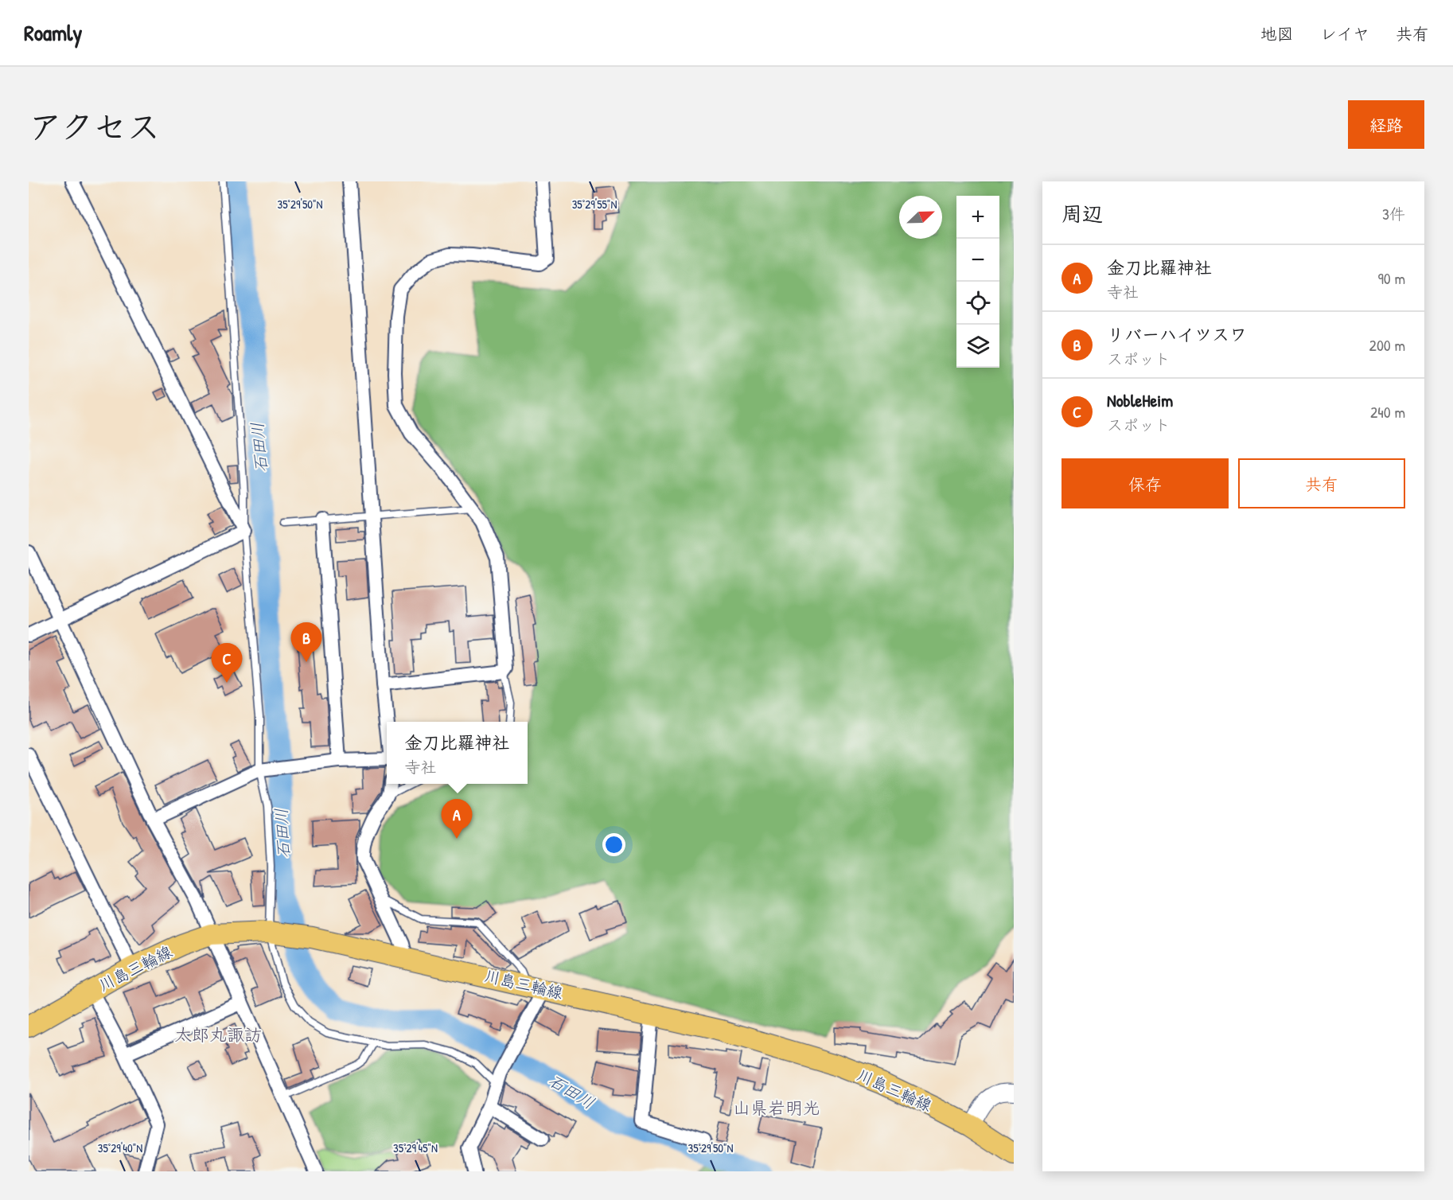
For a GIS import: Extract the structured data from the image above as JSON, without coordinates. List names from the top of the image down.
{
  "streets": {
    "main road": ["川島三輪線"]
  },
  "districts": ["太郎丸諏訪", "山県岩明光"],
  "water": ["石田川"],
  "north": "top right",
  "page": {
    "header": "Roamly",
    "nav": ["地図", "レイヤ", "共有"],
    "title": "アクセス",
    "buttons": [
      "経路",
      ["保存", "共有"]
    ],
    "heading": ["周辺", "3件"],
    "map_buttons": ["+", "−"],
    "list": [
      {
        "mark": "A",
        "name": "金刀比羅神社",
        "note": "寺社",
        "value": "90 m"
      },
      {
        "mark": "B",
        "name": "リバーハイツスワ",
        "note": "スポット",
        "value": "200 m"
      },
      {
        "mark": "C",
        "name": "NobleHeim",
        "note": "スポット",
        "value": "240 m"
      }
    ],
    "pins": ["B", "C", "A"],
    "popup": ["金刀比羅神社", "寺社"]
  },
  "coordinates": [
    "35°29'50\"N",
    "35°29'55\"N",
    "35°29'40\"N",
    "35°29'45\"N"
  ]
}
